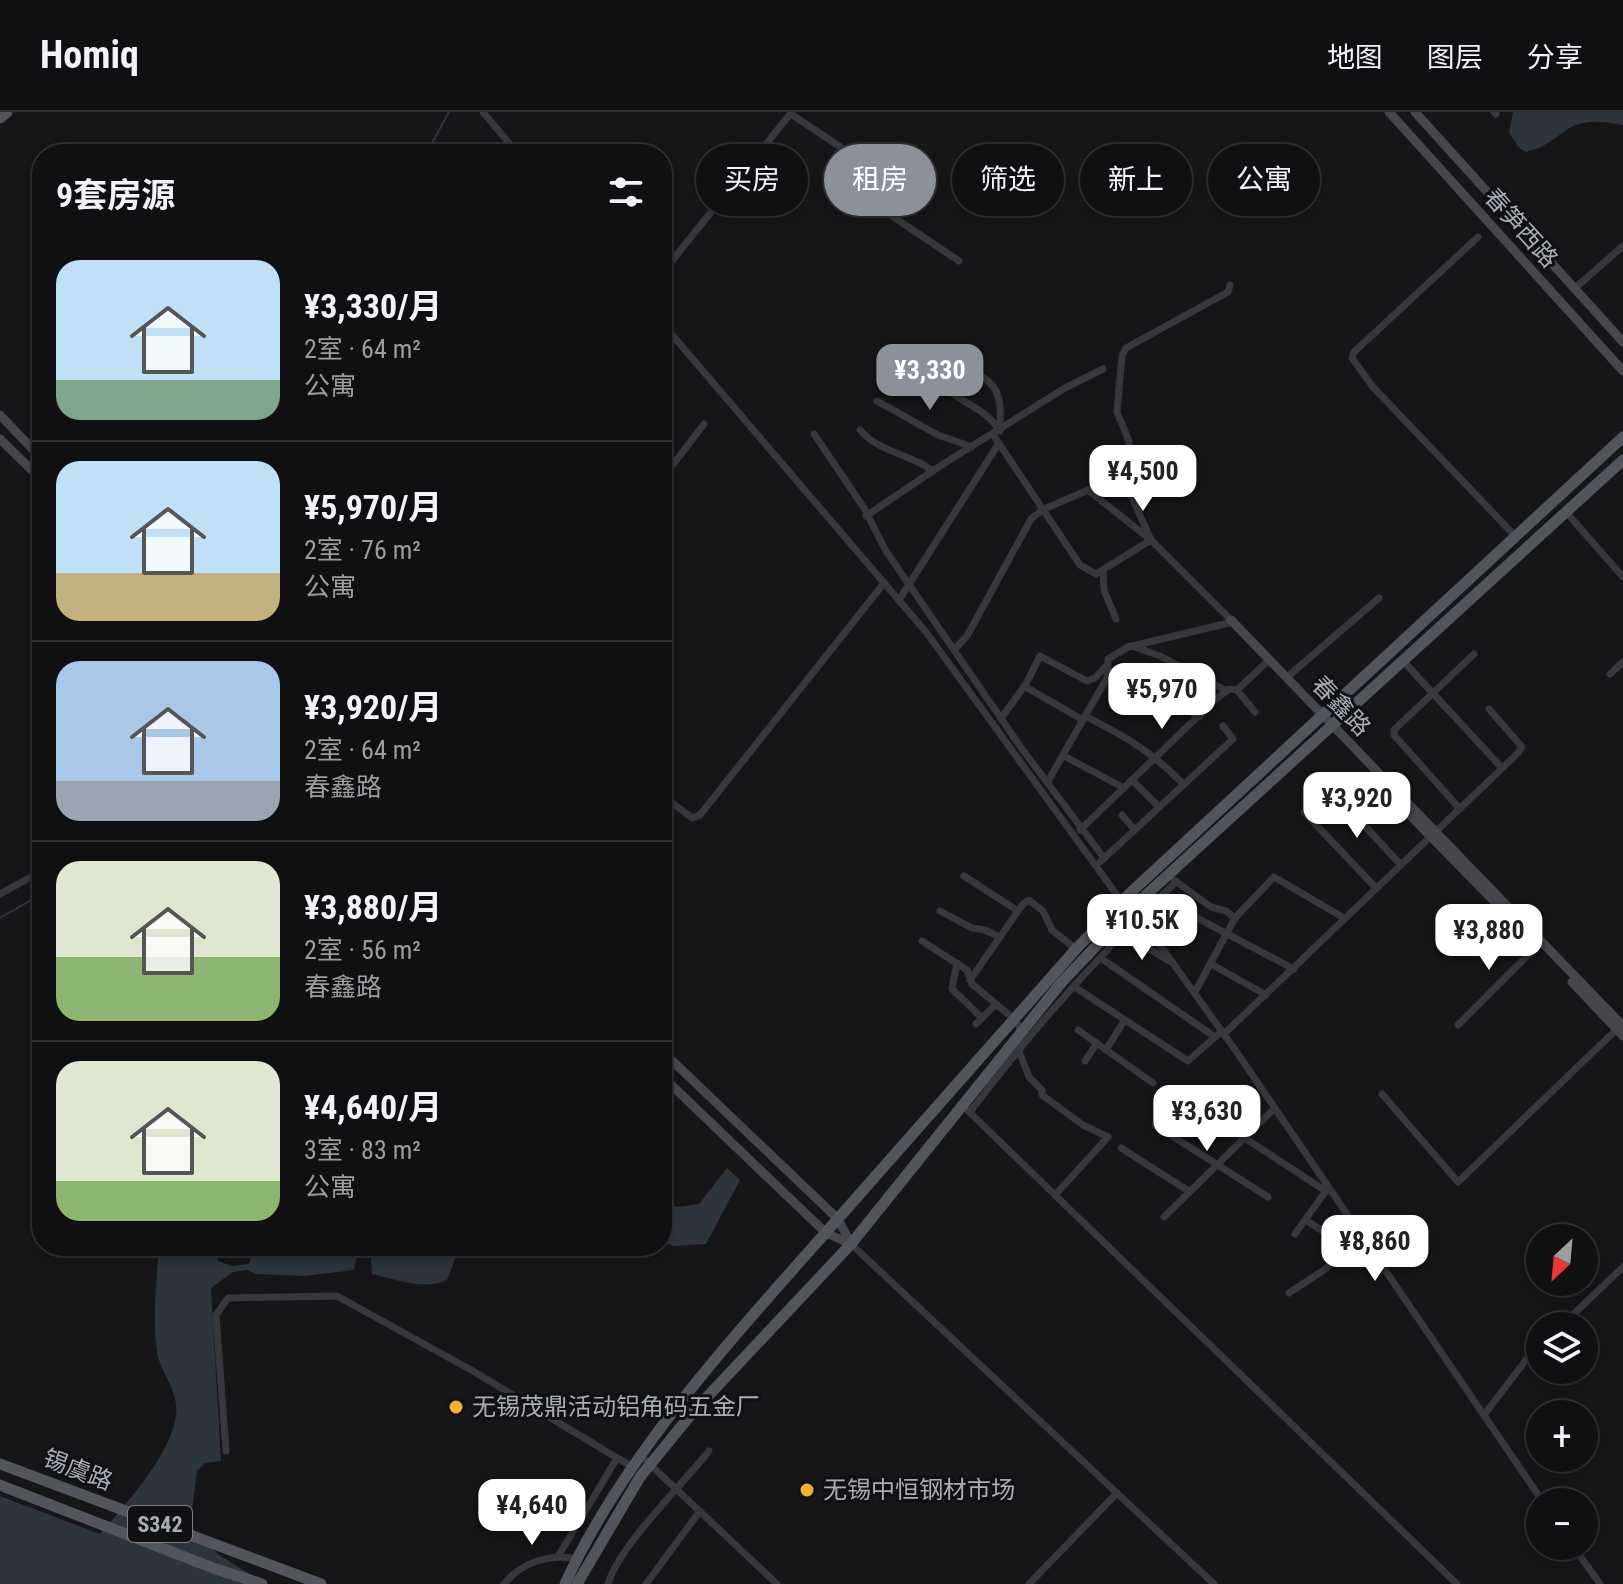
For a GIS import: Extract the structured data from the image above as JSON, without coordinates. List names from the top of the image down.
{
  "streets": {
    "main road": [
      "春笋西路",
      "春鑫路",
      "锡虞路",
      "S342"
    ]
  },
  "places": ["无锡茂鼎活动铝角码五金厂", "无锡中恒钢材市场"],
  "north": "bottom left",
  "page": {
    "header": "Homiq",
    "nav": ["地图", "图层", "分享"],
    "chip": [
      "买房",
      "租房",
      "筛选",
      "新上",
      "公寓"
    ],
    "heading": "9套房源",
    "list": [
      {
        "name": "¥3,330/月",
        "note": "2室 · 64 m² · 公寓"
      },
      {
        "name": "¥5,970/月",
        "note": "2室 · 76 m² · 公寓"
      },
      {
        "name": "¥3,920/月",
        "note": "2室 · 64 m² · 春鑫路"
      },
      {
        "name": "¥3,880/月",
        "note": "2室 · 56 m² · 春鑫路"
      },
      {
        "name": "¥4,640/月",
        "note": "3室 · 83 m² · 公寓"
      }
    ],
    "price": [
      "¥3,330",
      "¥4,500",
      "¥5,970",
      "¥3,920",
      "¥10.5K",
      "¥3,880",
      "¥3,630",
      "¥8,860",
      "¥4,640"
    ],
    "map_buttons": ["+", "−"]
  }
}
